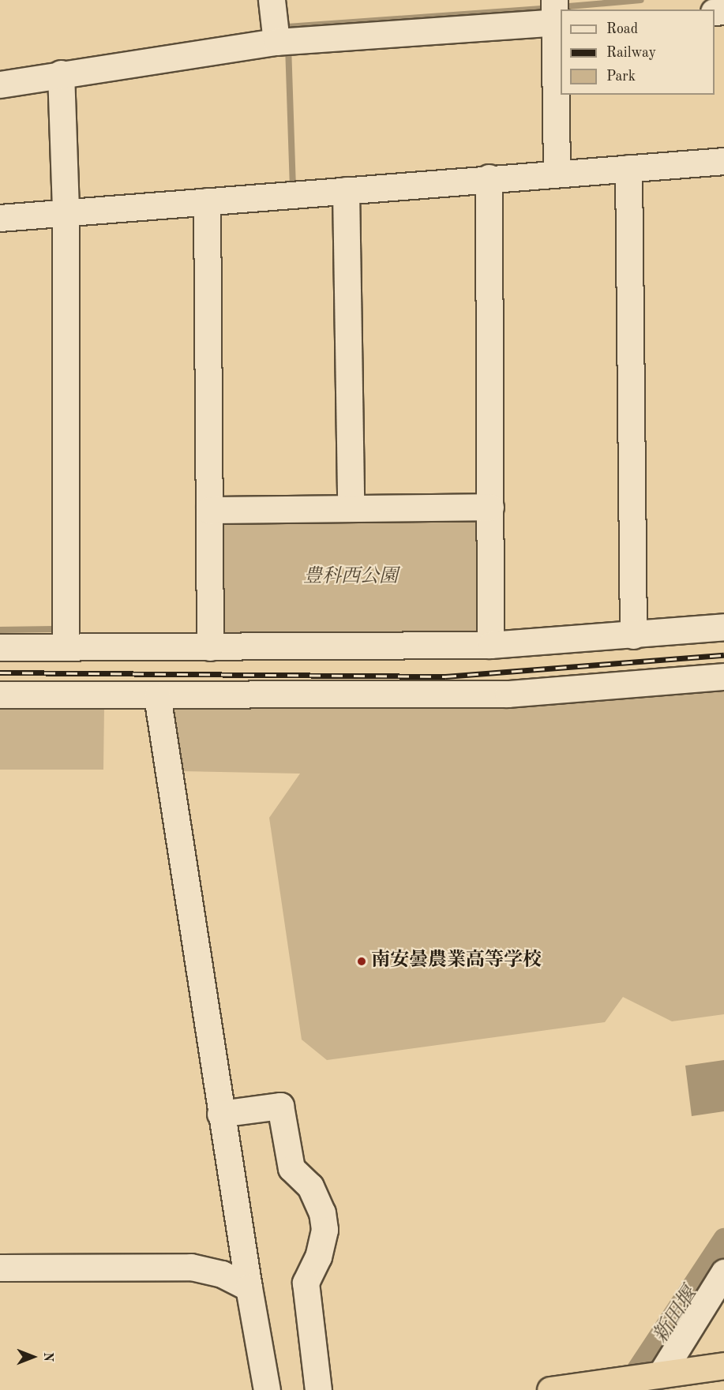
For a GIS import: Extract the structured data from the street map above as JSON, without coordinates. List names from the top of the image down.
{
  "water": ["新田堰"],
  "parks": ["豊科西公園"],
  "places": ["南安曇農業高等学校"],
  "legend": ["Road", "Railway", "Park"],
  "north": "right"
}
